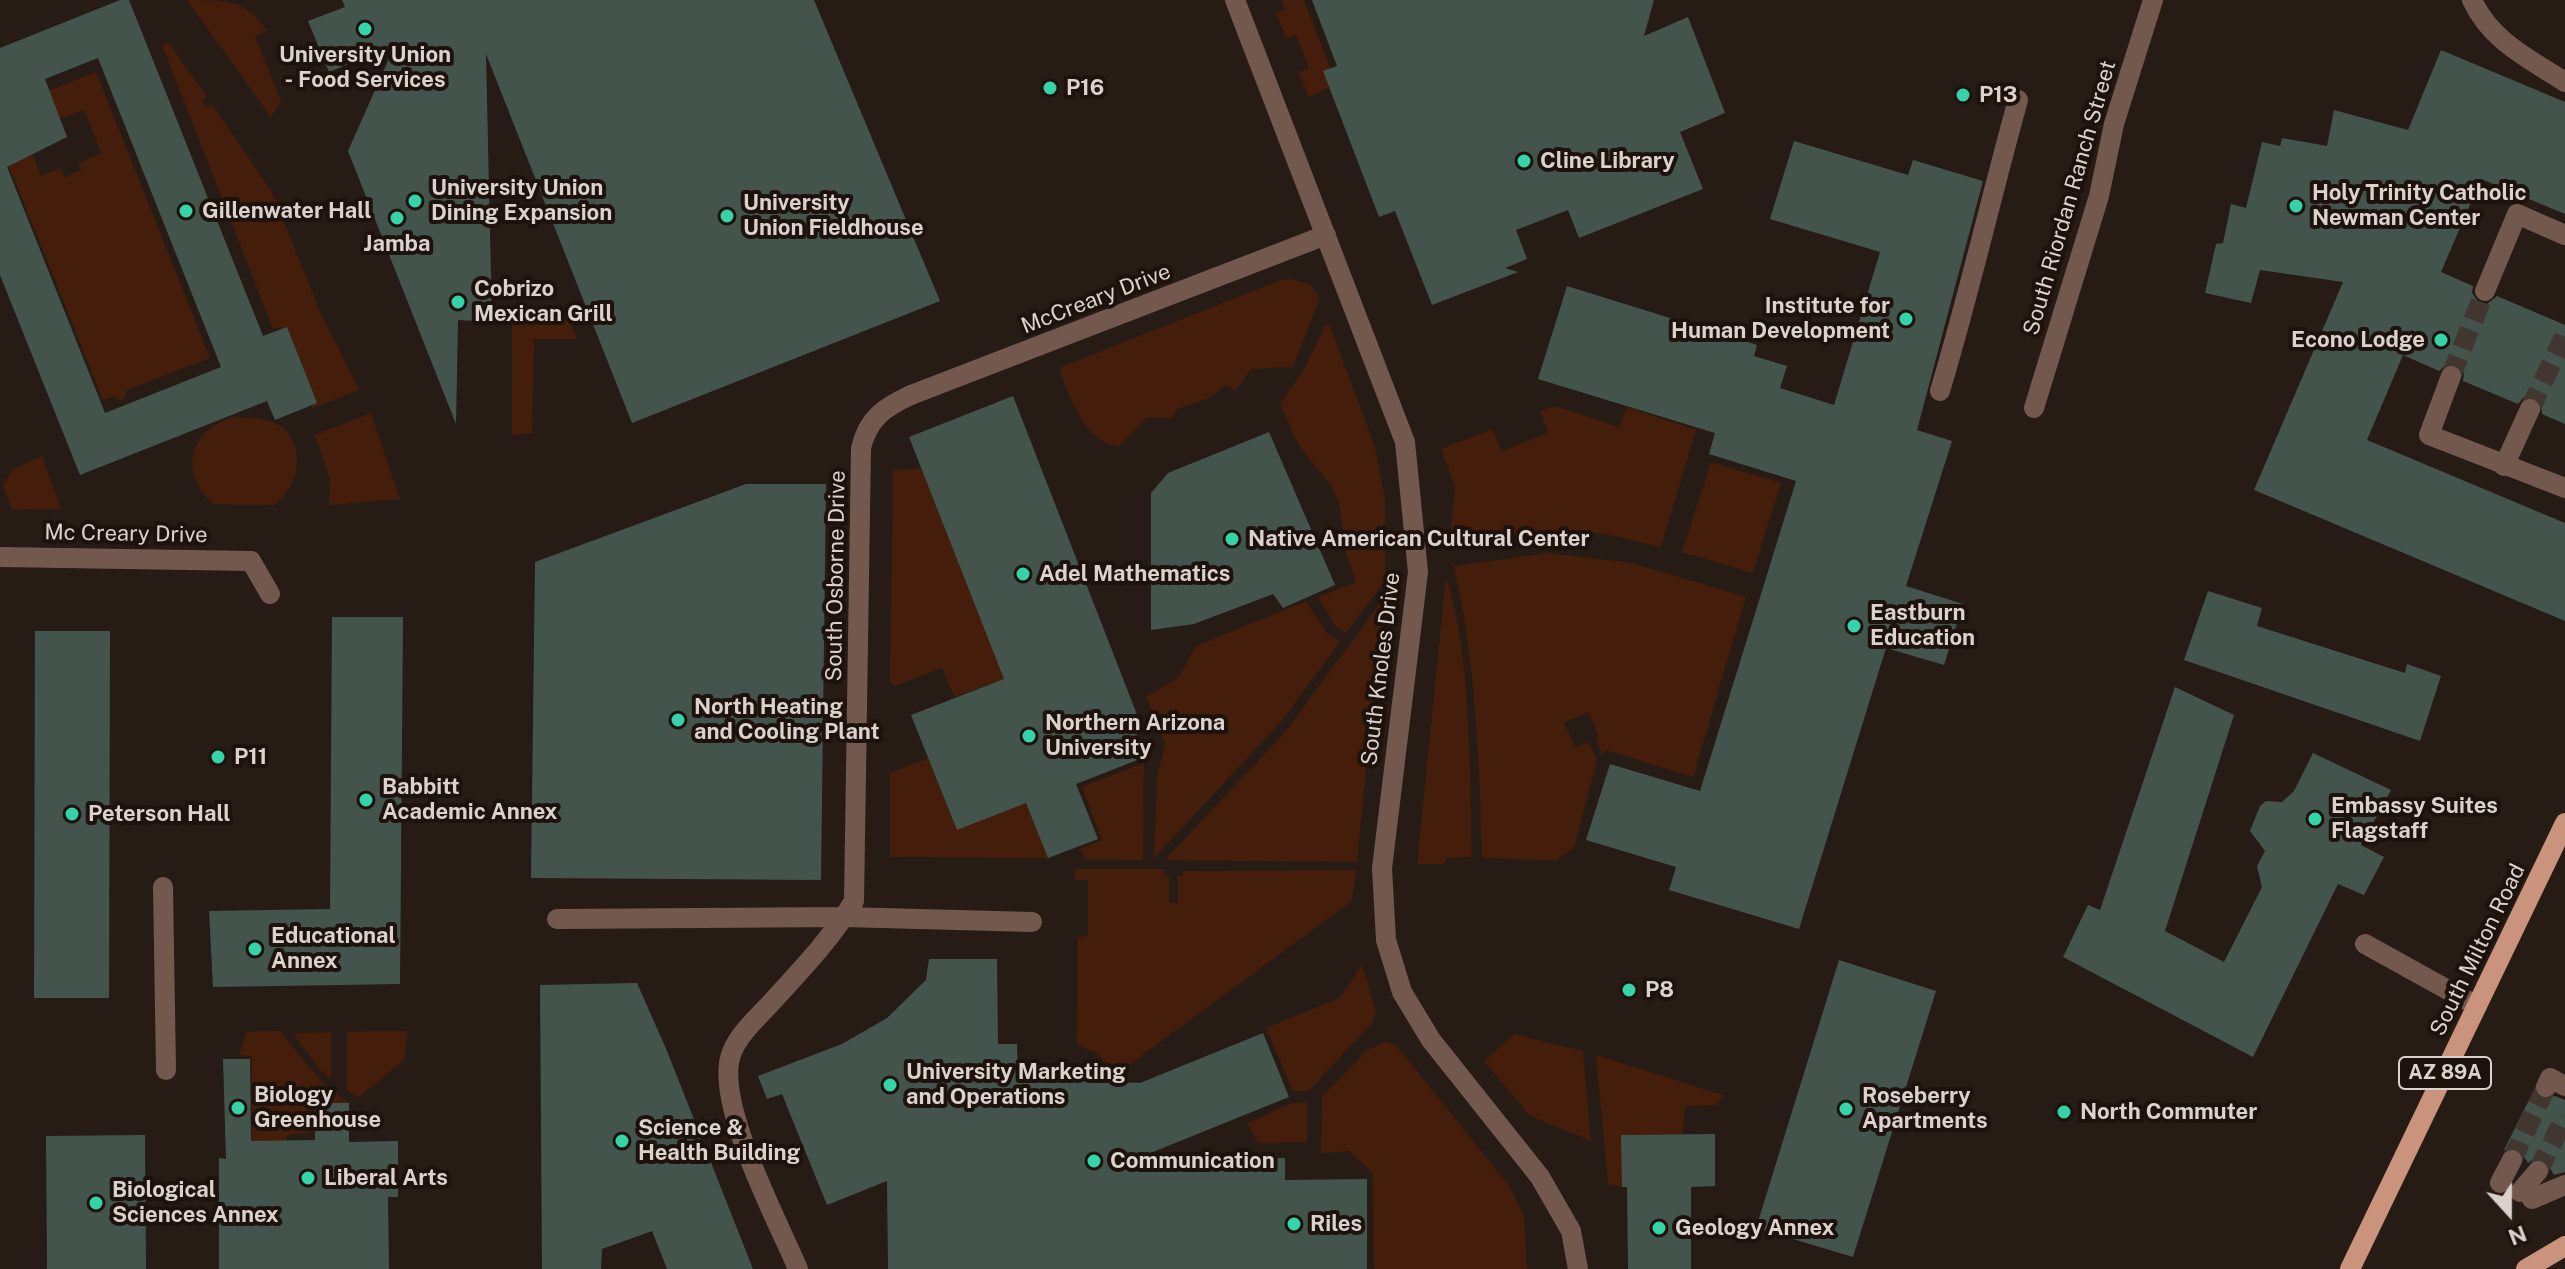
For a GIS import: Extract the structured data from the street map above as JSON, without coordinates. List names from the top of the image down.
{
  "streets": {
    "main road": ["South Milton Road", "AZ 89A"],
    "street": [
      "South Riordan Ranch Street",
      "McCreary Drive",
      "Mc Creary Drive",
      "South Osborne Drive",
      "South Knoles Drive"
    ]
  },
  "crossings": [
    ["McCreary Drive", "South Osborne Drive"],
    ["McCreary Drive", "South Knoles Drive"]
  ],
  "places": [
    "University Union - Food Services",
    "P16",
    "P13",
    "Cline Library",
    "University Union Dining Expansion",
    "Holy Trinity Catholic Newman Center",
    "Gillenwater Hall",
    "University Union Fieldhouse",
    "Jamba",
    "Cobrizo Mexican Grill",
    "Institute for Human Development",
    "Econo Lodge",
    "Native American Cultural Center",
    "Adel Mathematics",
    "Eastburn Education",
    "North Heating and Cooling Plant",
    "Northern Arizona University",
    "P11",
    "Babbitt Academic Annex",
    "Peterson Hall",
    "Embassy Suites Flagstaff",
    "Educational Annex",
    "P8",
    "University Marketing and Operations",
    "Biology Greenhouse",
    "Roseberry Apartments",
    "North Commuter",
    "Science & Health Building",
    "Communication",
    "Liberal Arts",
    "Biological Sciences Annex",
    "Riles",
    "Geology Annex"
  ],
  "north": "bottom"
}
